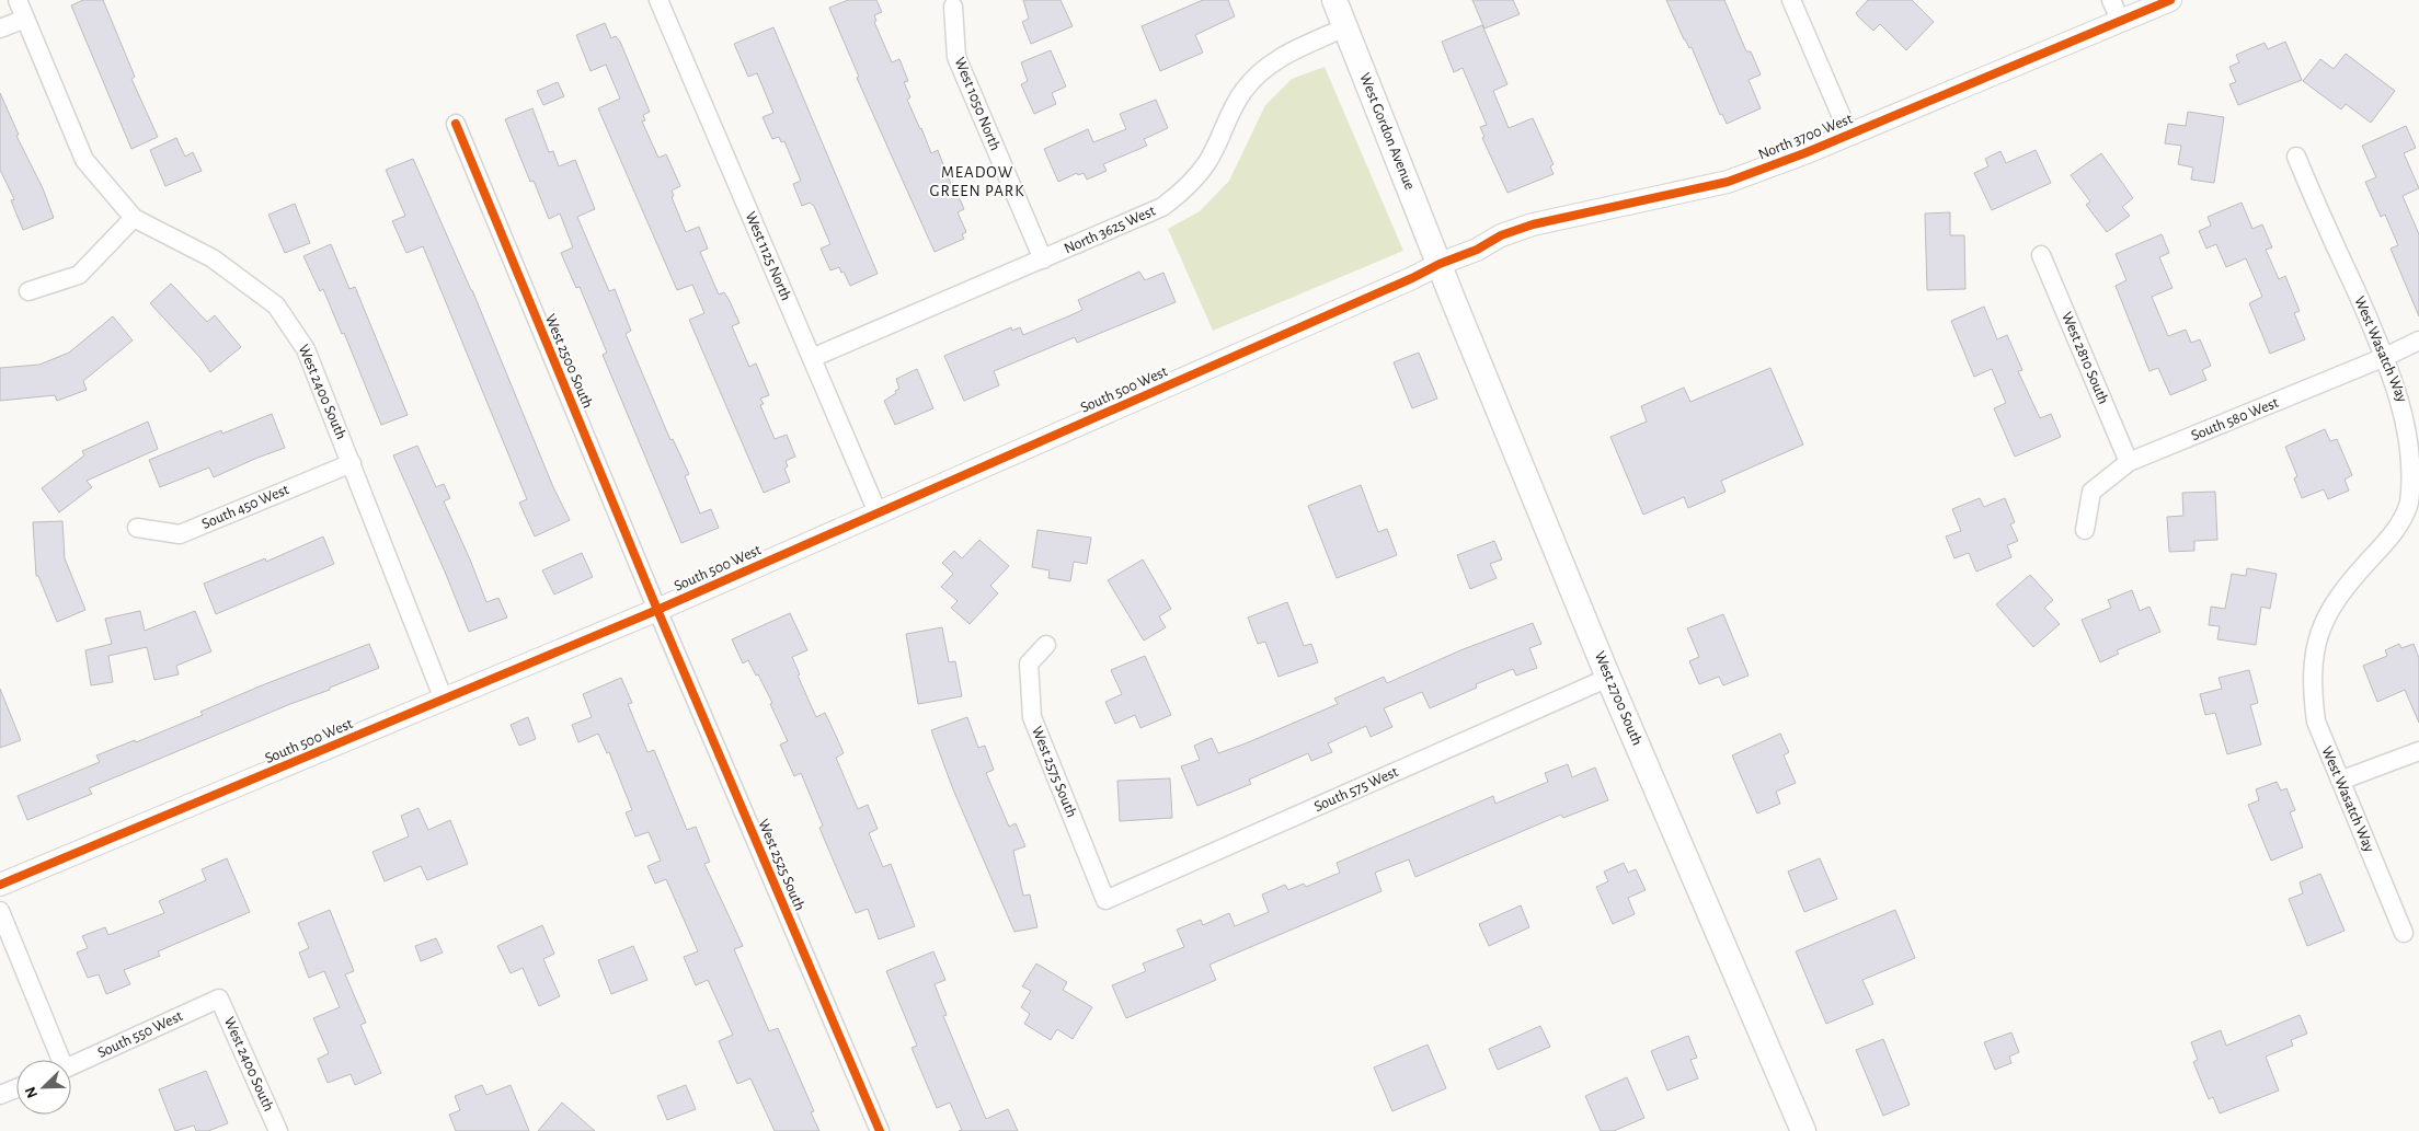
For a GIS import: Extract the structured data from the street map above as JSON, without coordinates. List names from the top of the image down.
{
  "streets": {
    "main road": ["West Gordon Avenue", "West 2700 South"],
    "street": [
      "West 1050 North",
      "North 3700 West",
      "North 3625 West",
      "West 1125 North",
      "West Wasatch Way",
      "West 2810 South",
      "West 2500 South",
      "South 500 West",
      "West 2400 South",
      "South 580 West",
      "South 450 West",
      "West 2575 South",
      "South 575 West",
      "West 2525 South",
      "South 550 West"
    ]
  },
  "crossings": [
    ["West 1050 North", "North 3625 West"],
    ["West Gordon Avenue", "North 3700 West"],
    ["West Gordon Avenue", "North 3625 West"],
    ["West Gordon Avenue", "South 500 West"],
    ["West Gordon Avenue", "West 2700 South"],
    ["North 3700 West", "South 500 West"],
    ["North 3700 West", "West 2700 South"],
    ["North 3625 West", "West 1125 North"],
    ["West 1125 North", "South 500 West"],
    ["West Wasatch Way", "South 580 West"],
    ["West 2810 South", "South 580 West"],
    ["West 2500 South", "South 500 West"],
    ["West 2500 South", "West 2525 South"],
    ["South 500 West", "West 2400 South"],
    ["South 500 West", "West 2700 South"],
    ["South 500 West", "West 2525 South"],
    ["West 2400 South", "South 450 West"],
    ["West 2400 South", "South 550 West"],
    ["West 2700 South", "South 575 West"],
    ["West 2575 South", "South 575 West"]
  ],
  "districts": ["MEADOW GREEN PARK"],
  "north": "bottom left"
}
